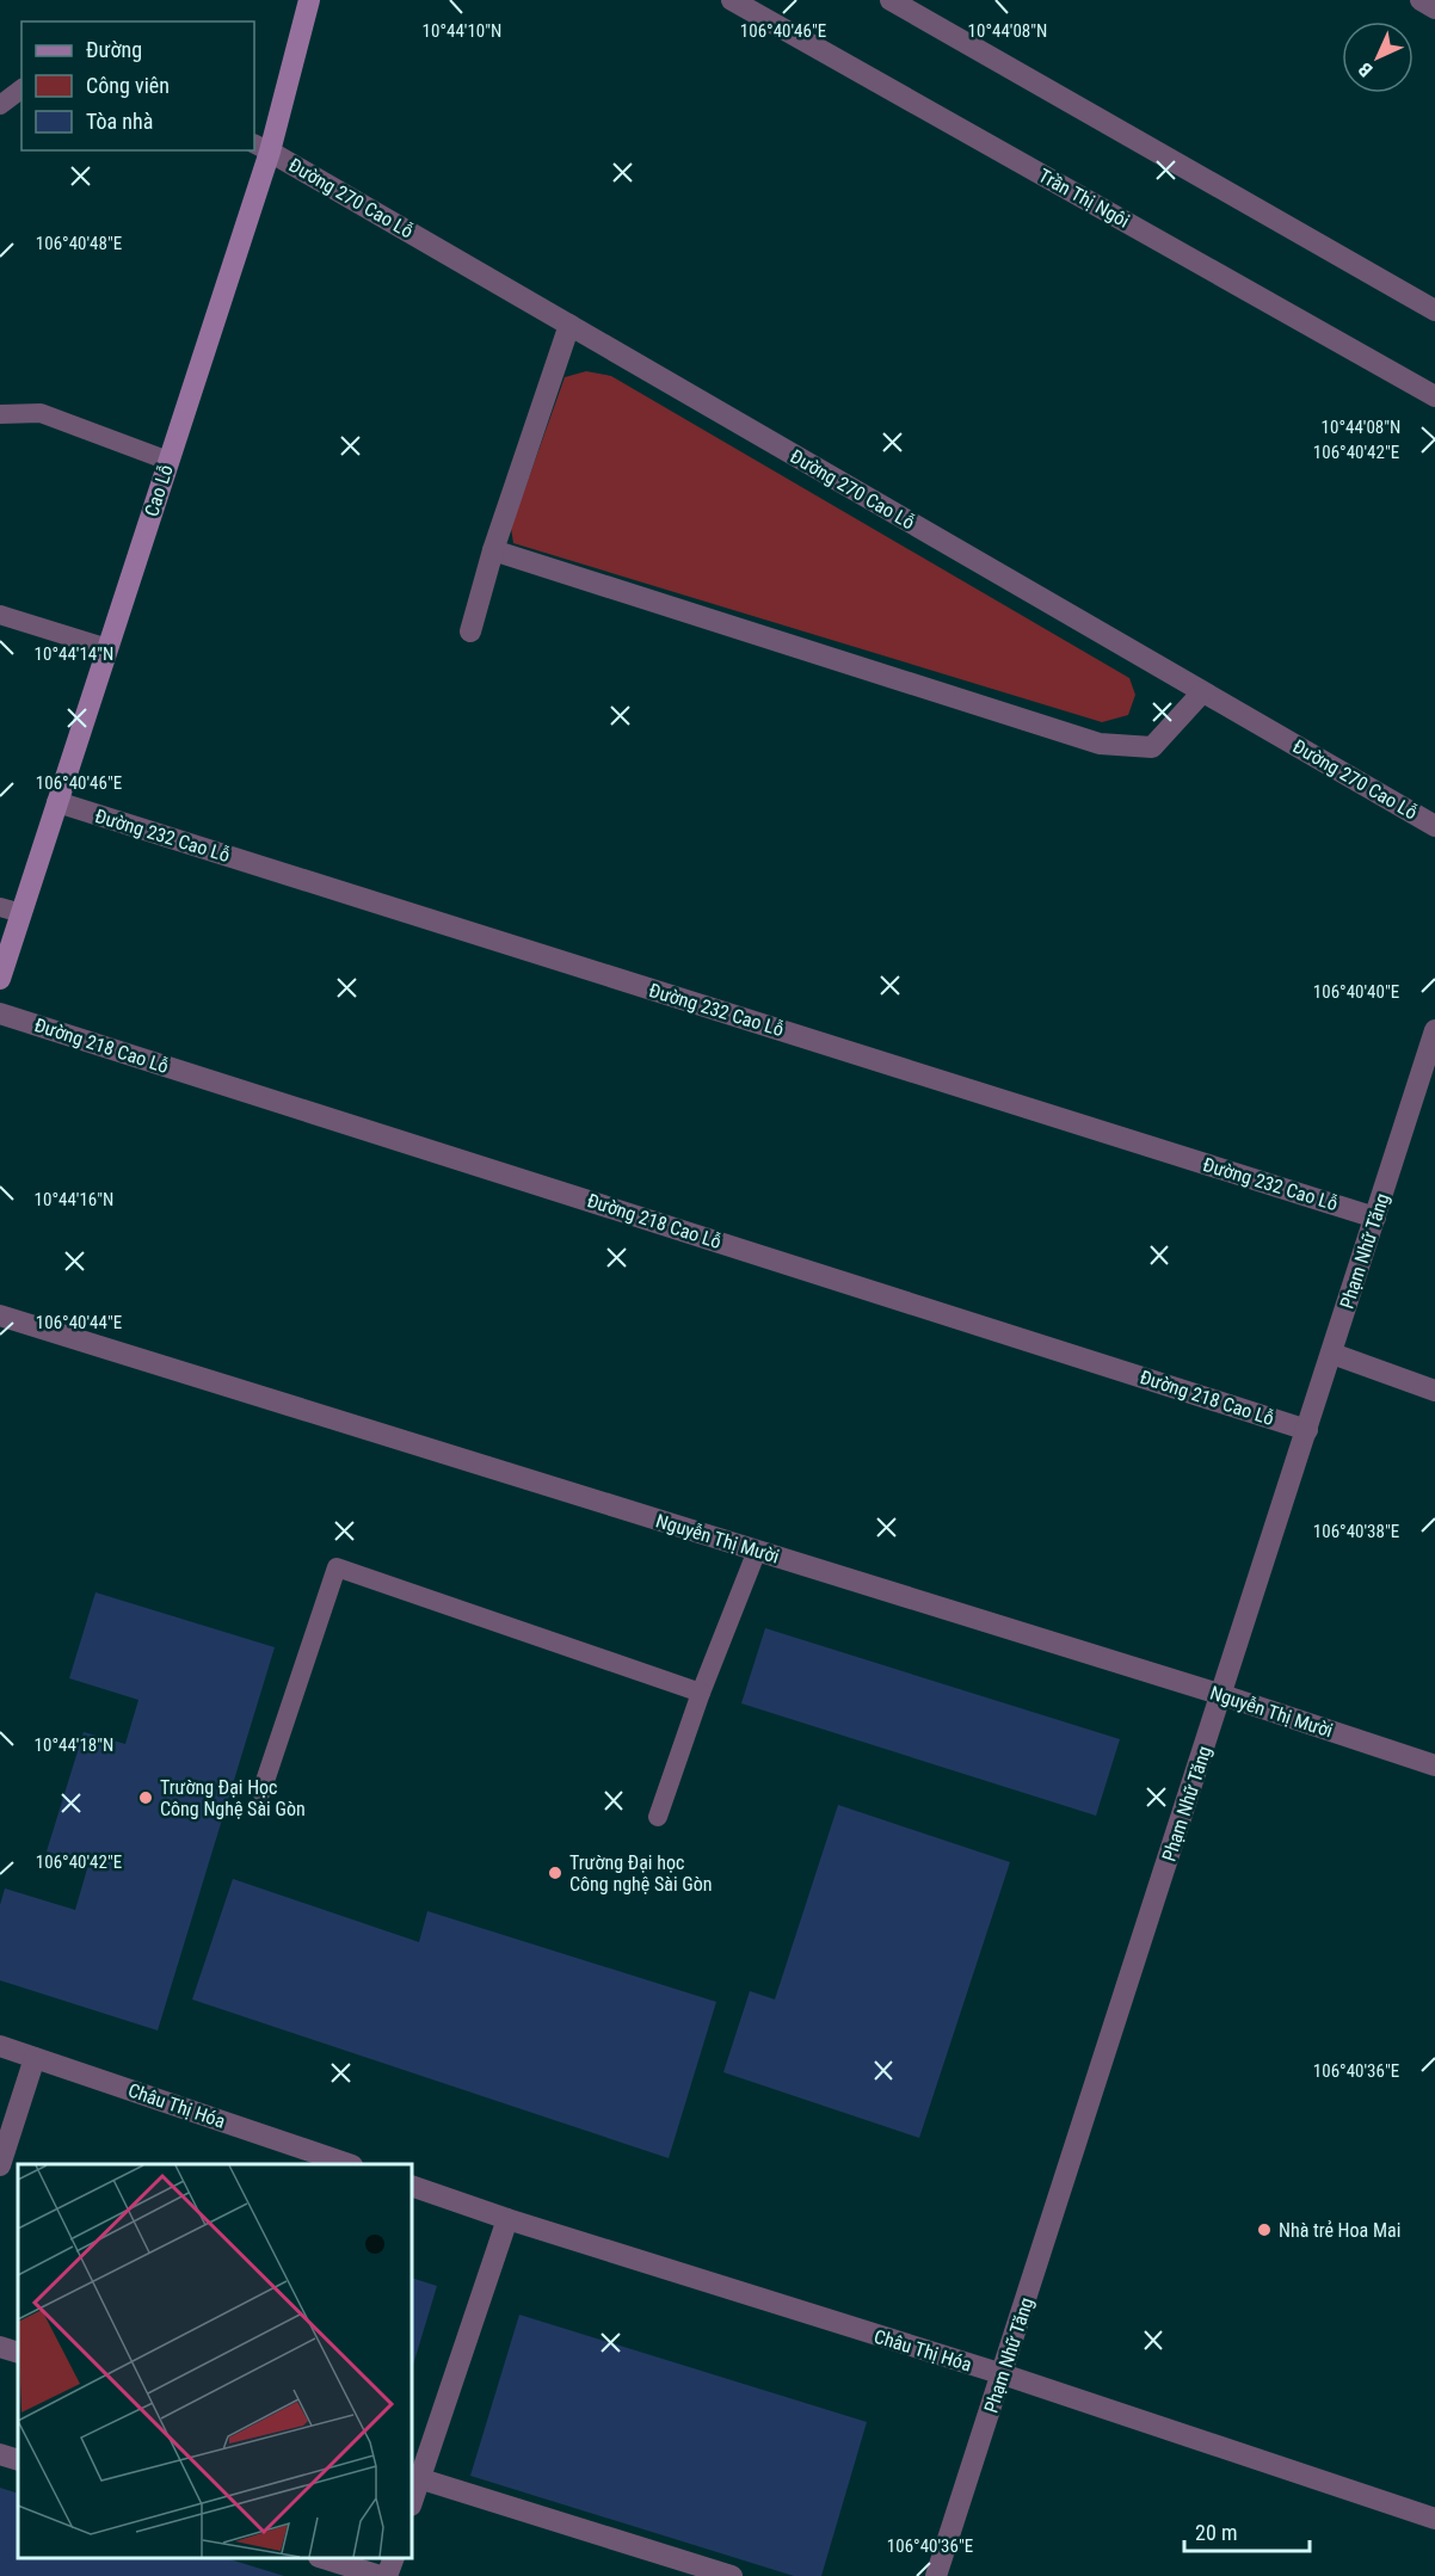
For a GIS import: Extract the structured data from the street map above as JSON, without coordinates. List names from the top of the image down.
{
  "streets": {
    "street": [
      "Đường 270 Cao Lỗ",
      "Trần Thị Ngôi",
      "Cao Lỗ",
      "Đường 232 Cao Lỗ",
      "Đường 218 Cao Lỗ",
      "Phạm Nhữ Tăng",
      "Nguyễn Thị Mười",
      "Châu Thị Hóa"
    ]
  },
  "crossings": [
    ["Đường 270 Cao Lỗ", "Cao Lỗ"],
    ["Cao Lỗ", "Đường 232 Cao Lỗ"],
    ["Đường 232 Cao Lỗ", "Phạm Nhữ Tăng"],
    ["Đường 218 Cao Lỗ", "Phạm Nhữ Tăng"],
    ["Phạm Nhữ Tăng", "Nguyễn Thị Mười"],
    ["Phạm Nhữ Tăng", "Châu Thị Hóa"]
  ],
  "places": ["Trường Đại Học Công Nghệ Sài Gòn", "Trường Đại học Công nghệ Sài Gòn", "Nhà trẻ Hoa Mai"],
  "legend": ["Đường", "Công viên", "Tòa nhà"],
  "scale_bar": "20 m",
  "north": "bottom left",
  "coordinates": [
    "10°44'10\"N",
    "106°40'46\"E",
    "10°44'08\"N",
    "106°40'48\"E",
    "106°40'42\"E",
    "10°44'14\"N",
    "106°40'40\"E",
    "10°44'16\"N",
    "106°40'44\"E",
    "106°40'38\"E",
    "10°44'18\"N",
    "106°40'36\"E"
  ]
}
